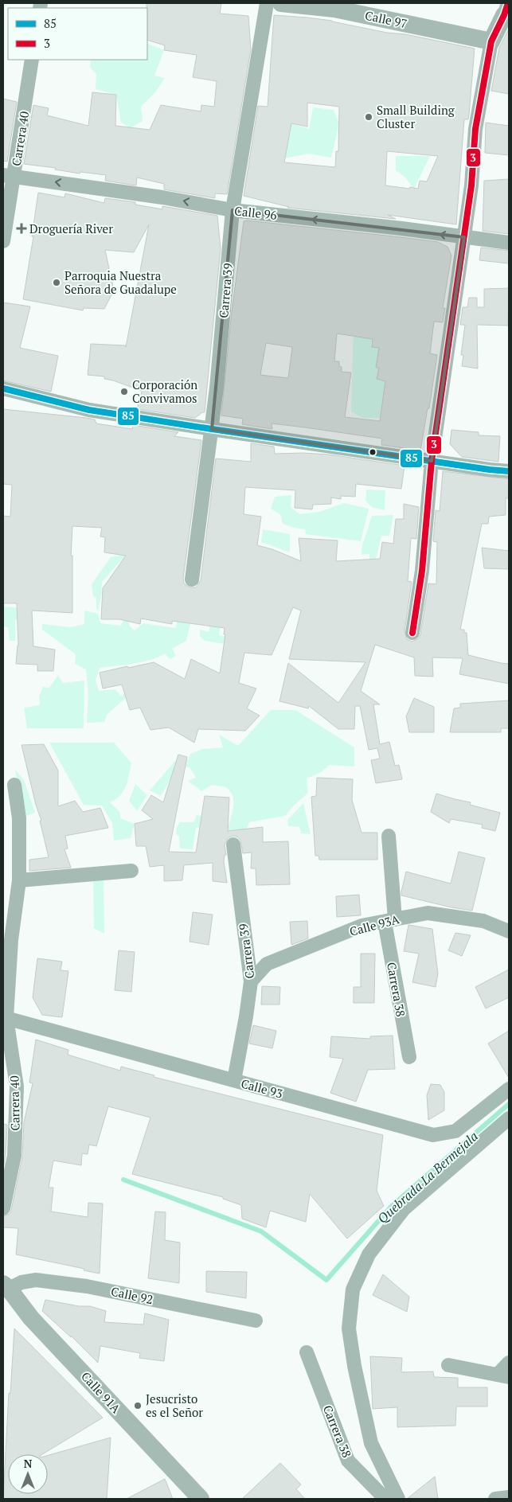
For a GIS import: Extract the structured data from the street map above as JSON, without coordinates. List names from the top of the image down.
{
  "streets": {
    "street": [
      "Calle 97",
      "Carrera 40",
      "Calle 96",
      "Carrera 39",
      "Calle 93A",
      "Carrera 38",
      "Calle 93",
      "Calle 92",
      "Calle 91A"
    ]
  },
  "crossings": [
    ["Carrera 40", "Calle 96"],
    ["Carrera 40", "Calle 93"],
    ["Calle 96", "Carrera 39"],
    ["Carrera 39", "Calle 93A"],
    ["Carrera 39", "Calle 93"],
    ["Calle 93A", "Carrera 38"],
    ["Calle 92", "Calle 91A"]
  ],
  "one_way": ["Calle 96"],
  "water": ["Quebrada La Bermejala"],
  "places": {
    "other": [
      "Small Building Cluster",
      "Parroquia Nuestra Señora de Guadalupe",
      "Corporación Convivamos",
      "Jesucristo es el Señor"
    ],
    "health": ["Droguería River"]
  },
  "lines": ["transit line 3", "transit line 85"],
  "legend": ["85", "3"],
  "north": "top"
}
